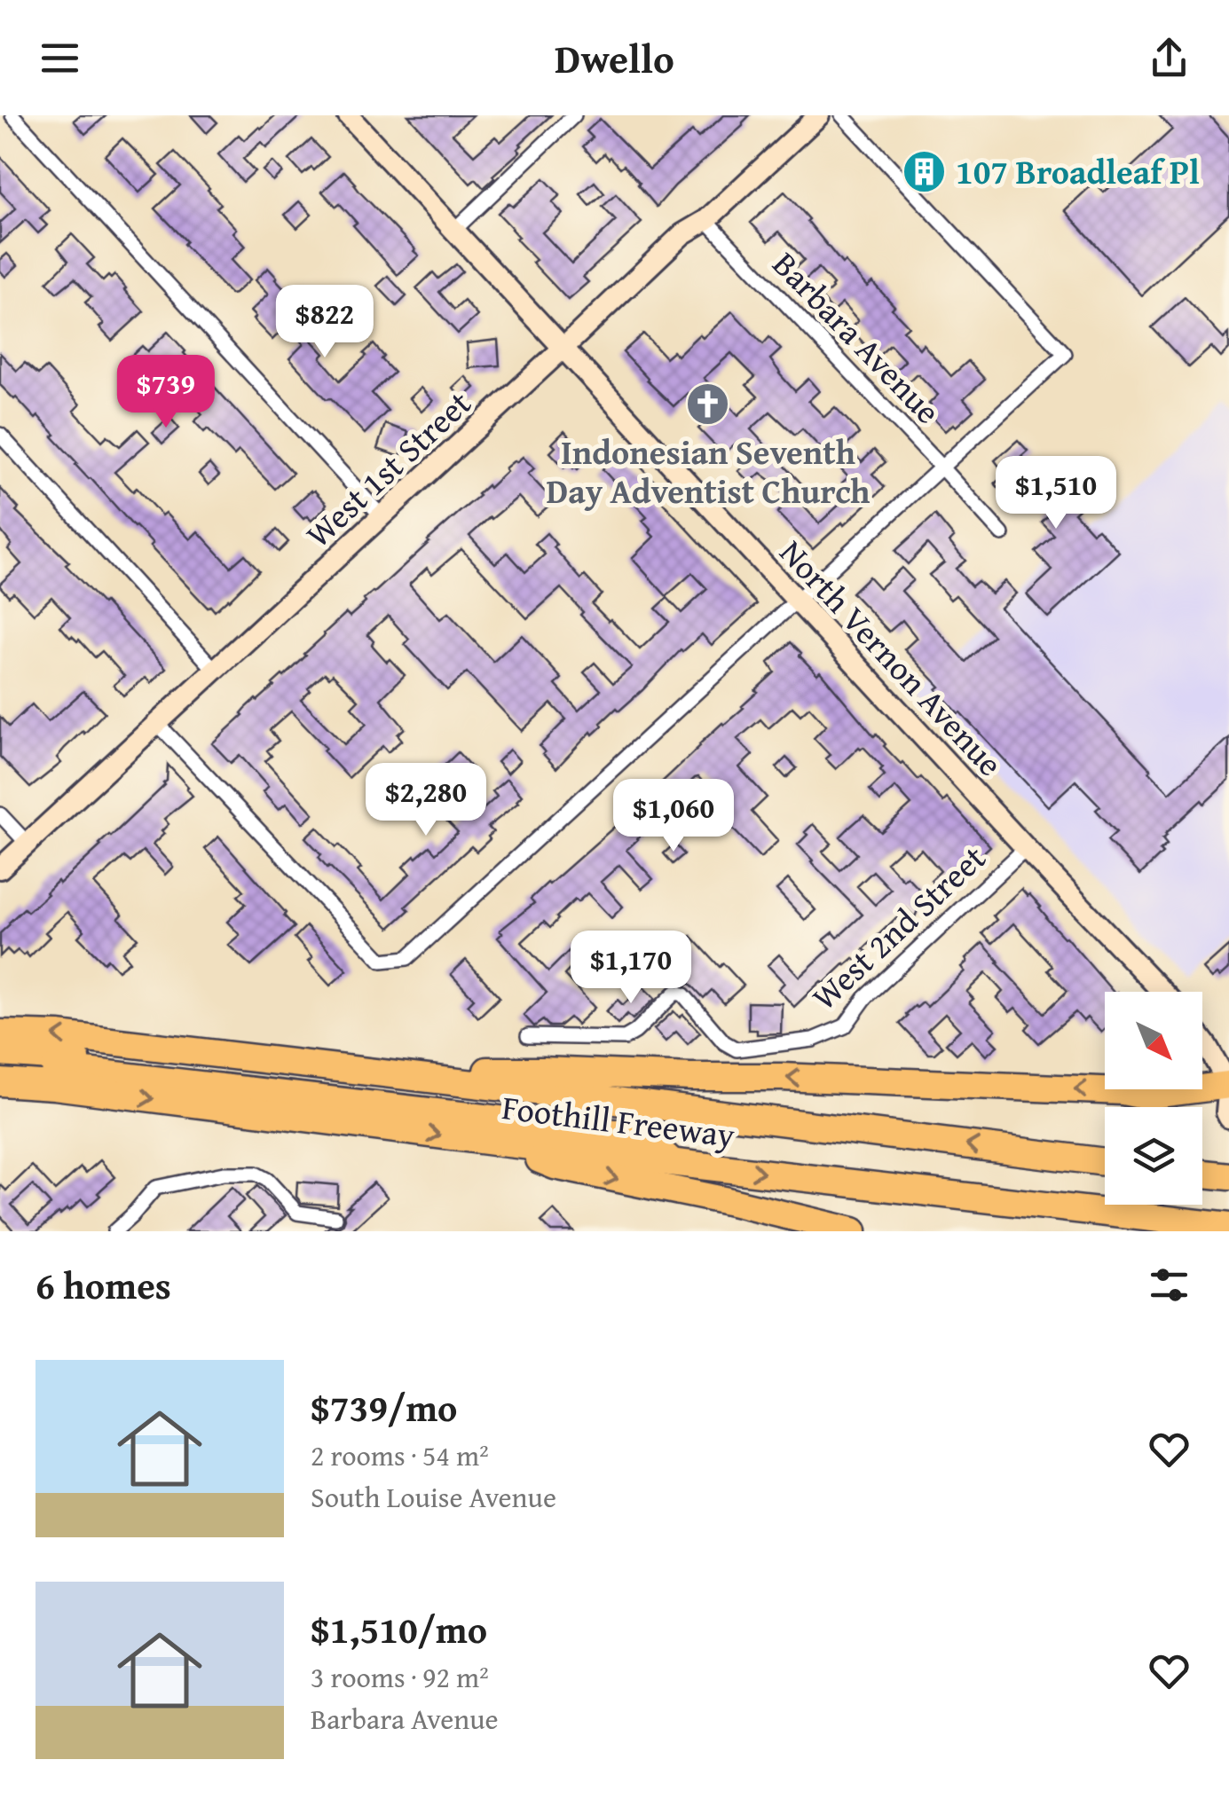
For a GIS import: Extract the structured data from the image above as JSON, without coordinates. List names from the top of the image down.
{
  "streets": {
    "highway": ["Foothill Freeway"],
    "street": [
      "Barbara Avenue",
      "West 1st Street",
      "North Vernon Avenue",
      "West 2nd Street"
    ]
  },
  "crossings": [
    ["Barbara Avenue", "West 1st Street"],
    ["West 1st Street", "North Vernon Avenue"],
    ["North Vernon Avenue", "West 2nd Street"]
  ],
  "places": {
    "building": ["107 Broadleaf Pl"],
    "church": ["Indonesian Seventh Day Adventist Church"]
  },
  "north": "bottom right",
  "page": {
    "header": "Dwello",
    "price": [
      "$822",
      "$739",
      "$1,510",
      "$2,280",
      "$1,060",
      "$1,170"
    ],
    "heading": "6 homes",
    "list": [
      {
        "name": "$739/mo",
        "note": "2 rooms · 54 m² · South Louise Avenue"
      },
      {
        "name": "$1,510/mo",
        "note": "3 rooms · 92 m² · Barbara Avenue"
      }
    ]
  }
}
